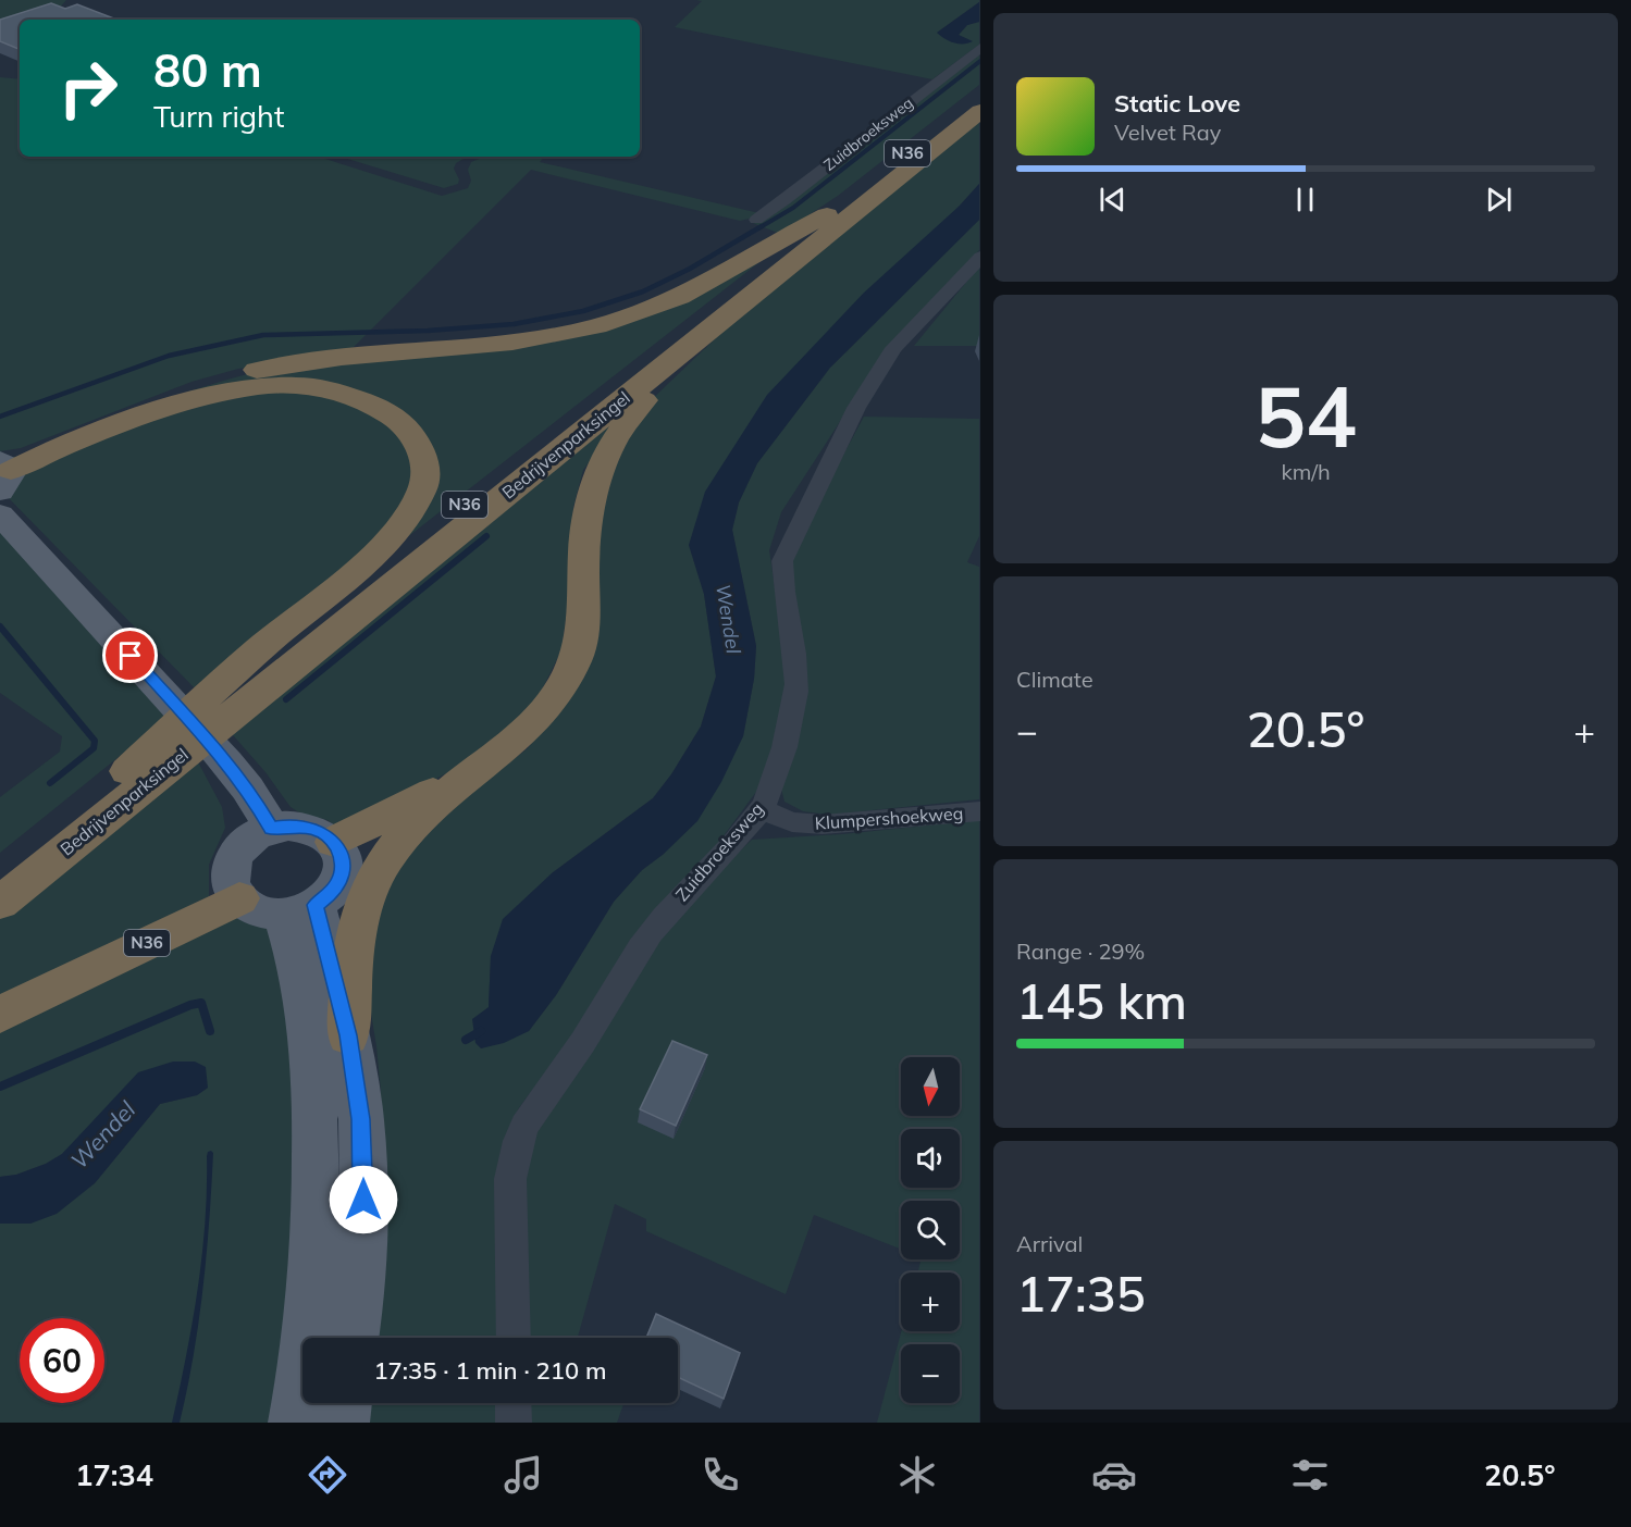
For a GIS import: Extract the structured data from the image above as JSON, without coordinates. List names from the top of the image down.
{
  "streets": {
    "highway": ["N36", "Bedrijvenparksingel"],
    "street": ["Zuidbroeksweg", "Klumpershoekweg"]
  },
  "crossings": [
    ["Zuidbroeksweg", "Klumpershoekweg"],
    ["N36", "Bedrijvenparksingel"]
  ],
  "water": ["Wendel"],
  "north": "bottom",
  "page": {
    "turn": ["80 m", "Turn right"],
    "song": ["Static Love", "Velvet Ray"],
    "tile": [
      ["54", "km/h"],
      "Climate",
      ["Range · 29%", "145 km"],
      ["Arrival", "17:35"]
    ],
    "heat": ["−", "20.5°", "+"],
    "map_buttons": ["+", "−"],
    "limit": "60",
    "trip": "17:35 · 1 min · 210 m",
    "tabs": ["17:34", "20.5°"]
  }
}
